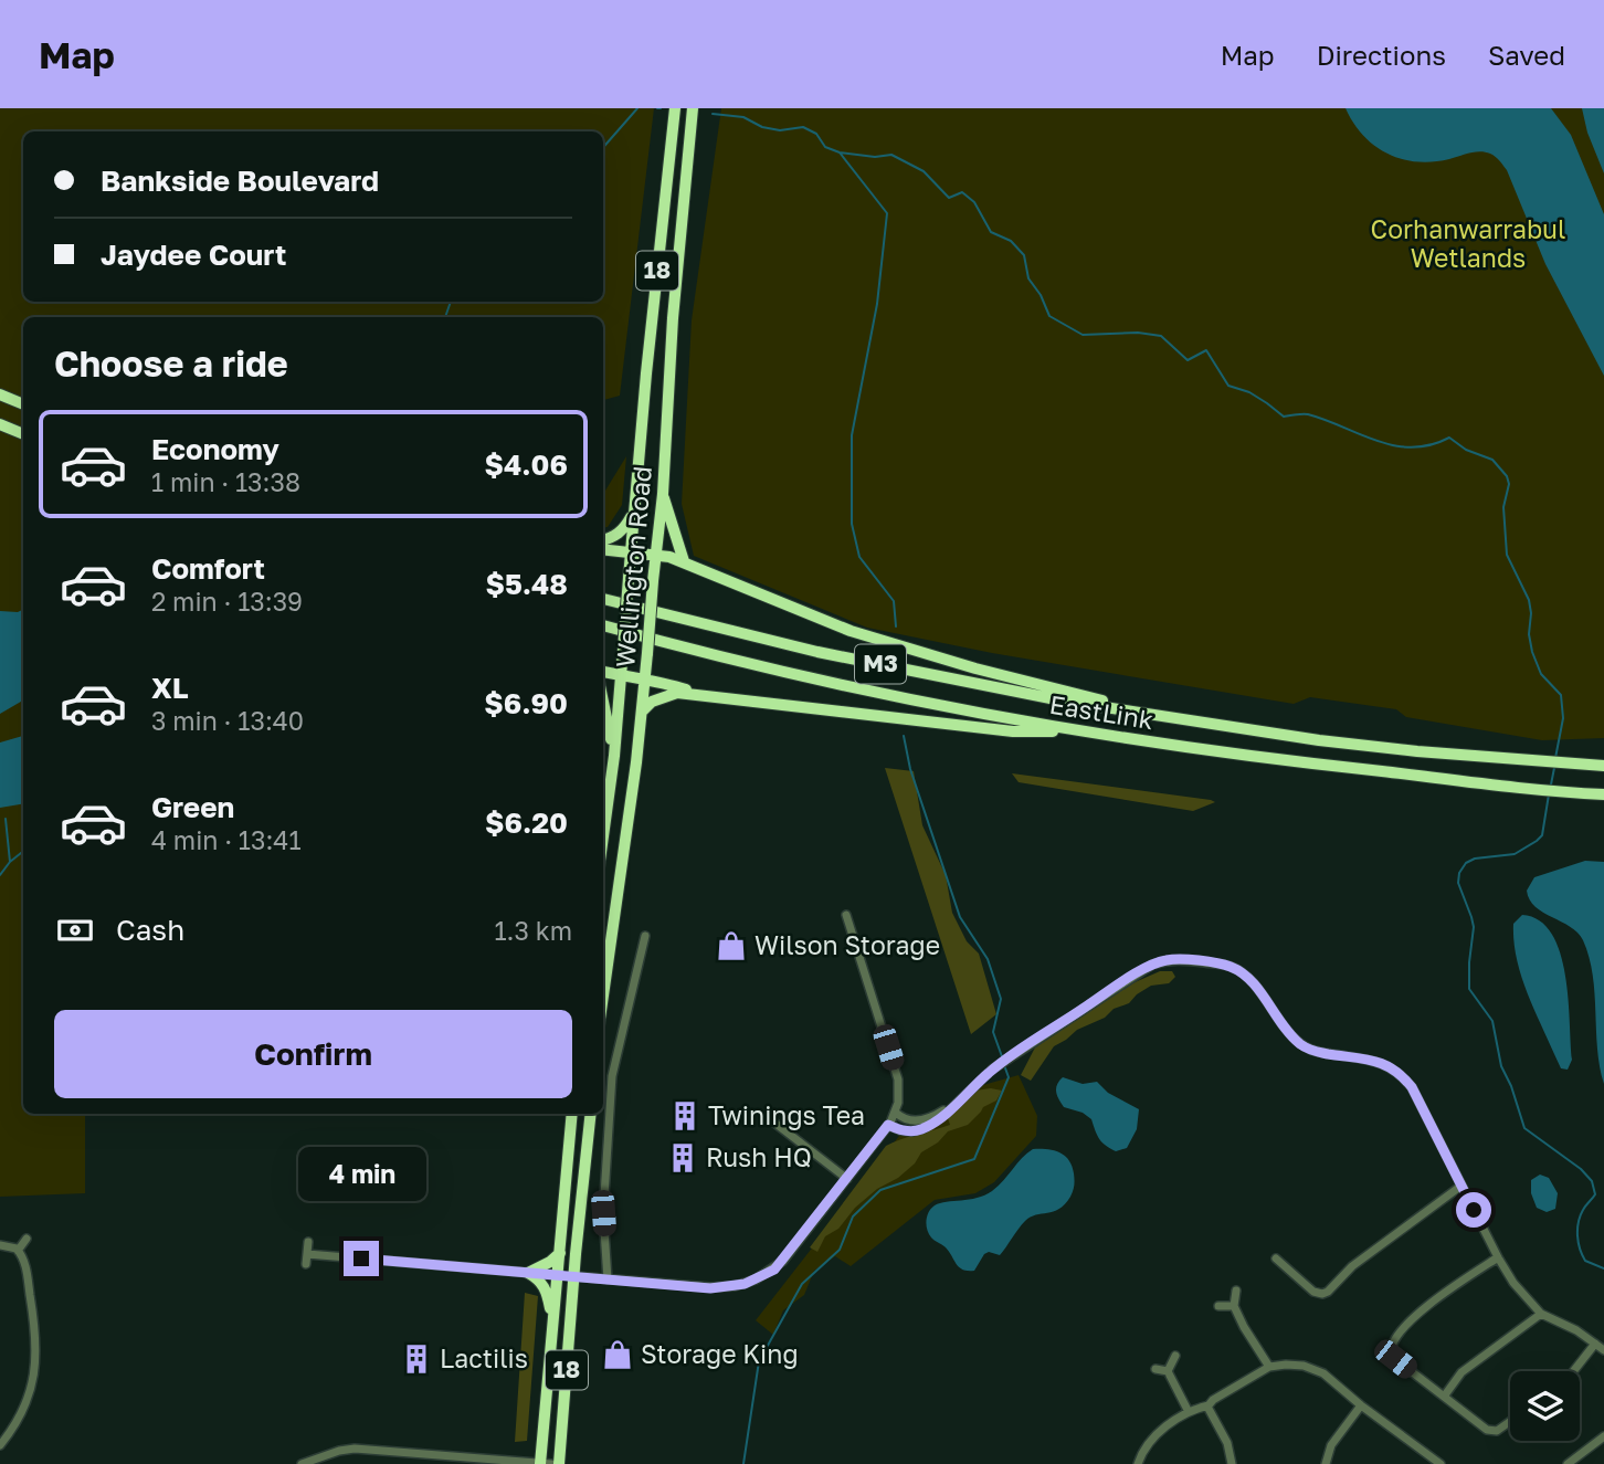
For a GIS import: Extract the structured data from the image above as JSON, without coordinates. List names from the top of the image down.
{
  "streets": {
    "highway": [
      "18",
      "Wellington Road",
      "M3",
      "EastLink"
    ]
  },
  "parks": ["Corhanwarrabul Wetlands"],
  "places": {
    "shop": ["Wilson Storage", "Storage King"],
    "building": ["Twinings Tea", "Rush HQ", "Lactilis"]
  },
  "page": {
    "header": "Map",
    "nav": ["Map", "Directions", "Saved"],
    "banner": ["Bankside Boulevard", "Jaydee Court"],
    "heading": "Choose a ride",
    "list": [
      {
        "name": "Economy",
        "note": "1 min · 13:38",
        "value": "$4.06"
      },
      {
        "name": "Comfort",
        "note": "2 min · 13:39",
        "value": "$5.48"
      },
      {
        "name": "XL",
        "note": "3 min · 13:40",
        "value": "$6.90"
      },
      {
        "name": "Green",
        "note": "4 min · 13:41",
        "value": "$6.20"
      }
    ],
    "pay": ["Cash", "1.3 km"],
    "buttons": "Confirm",
    "bubble": "4 min"
  }
}
